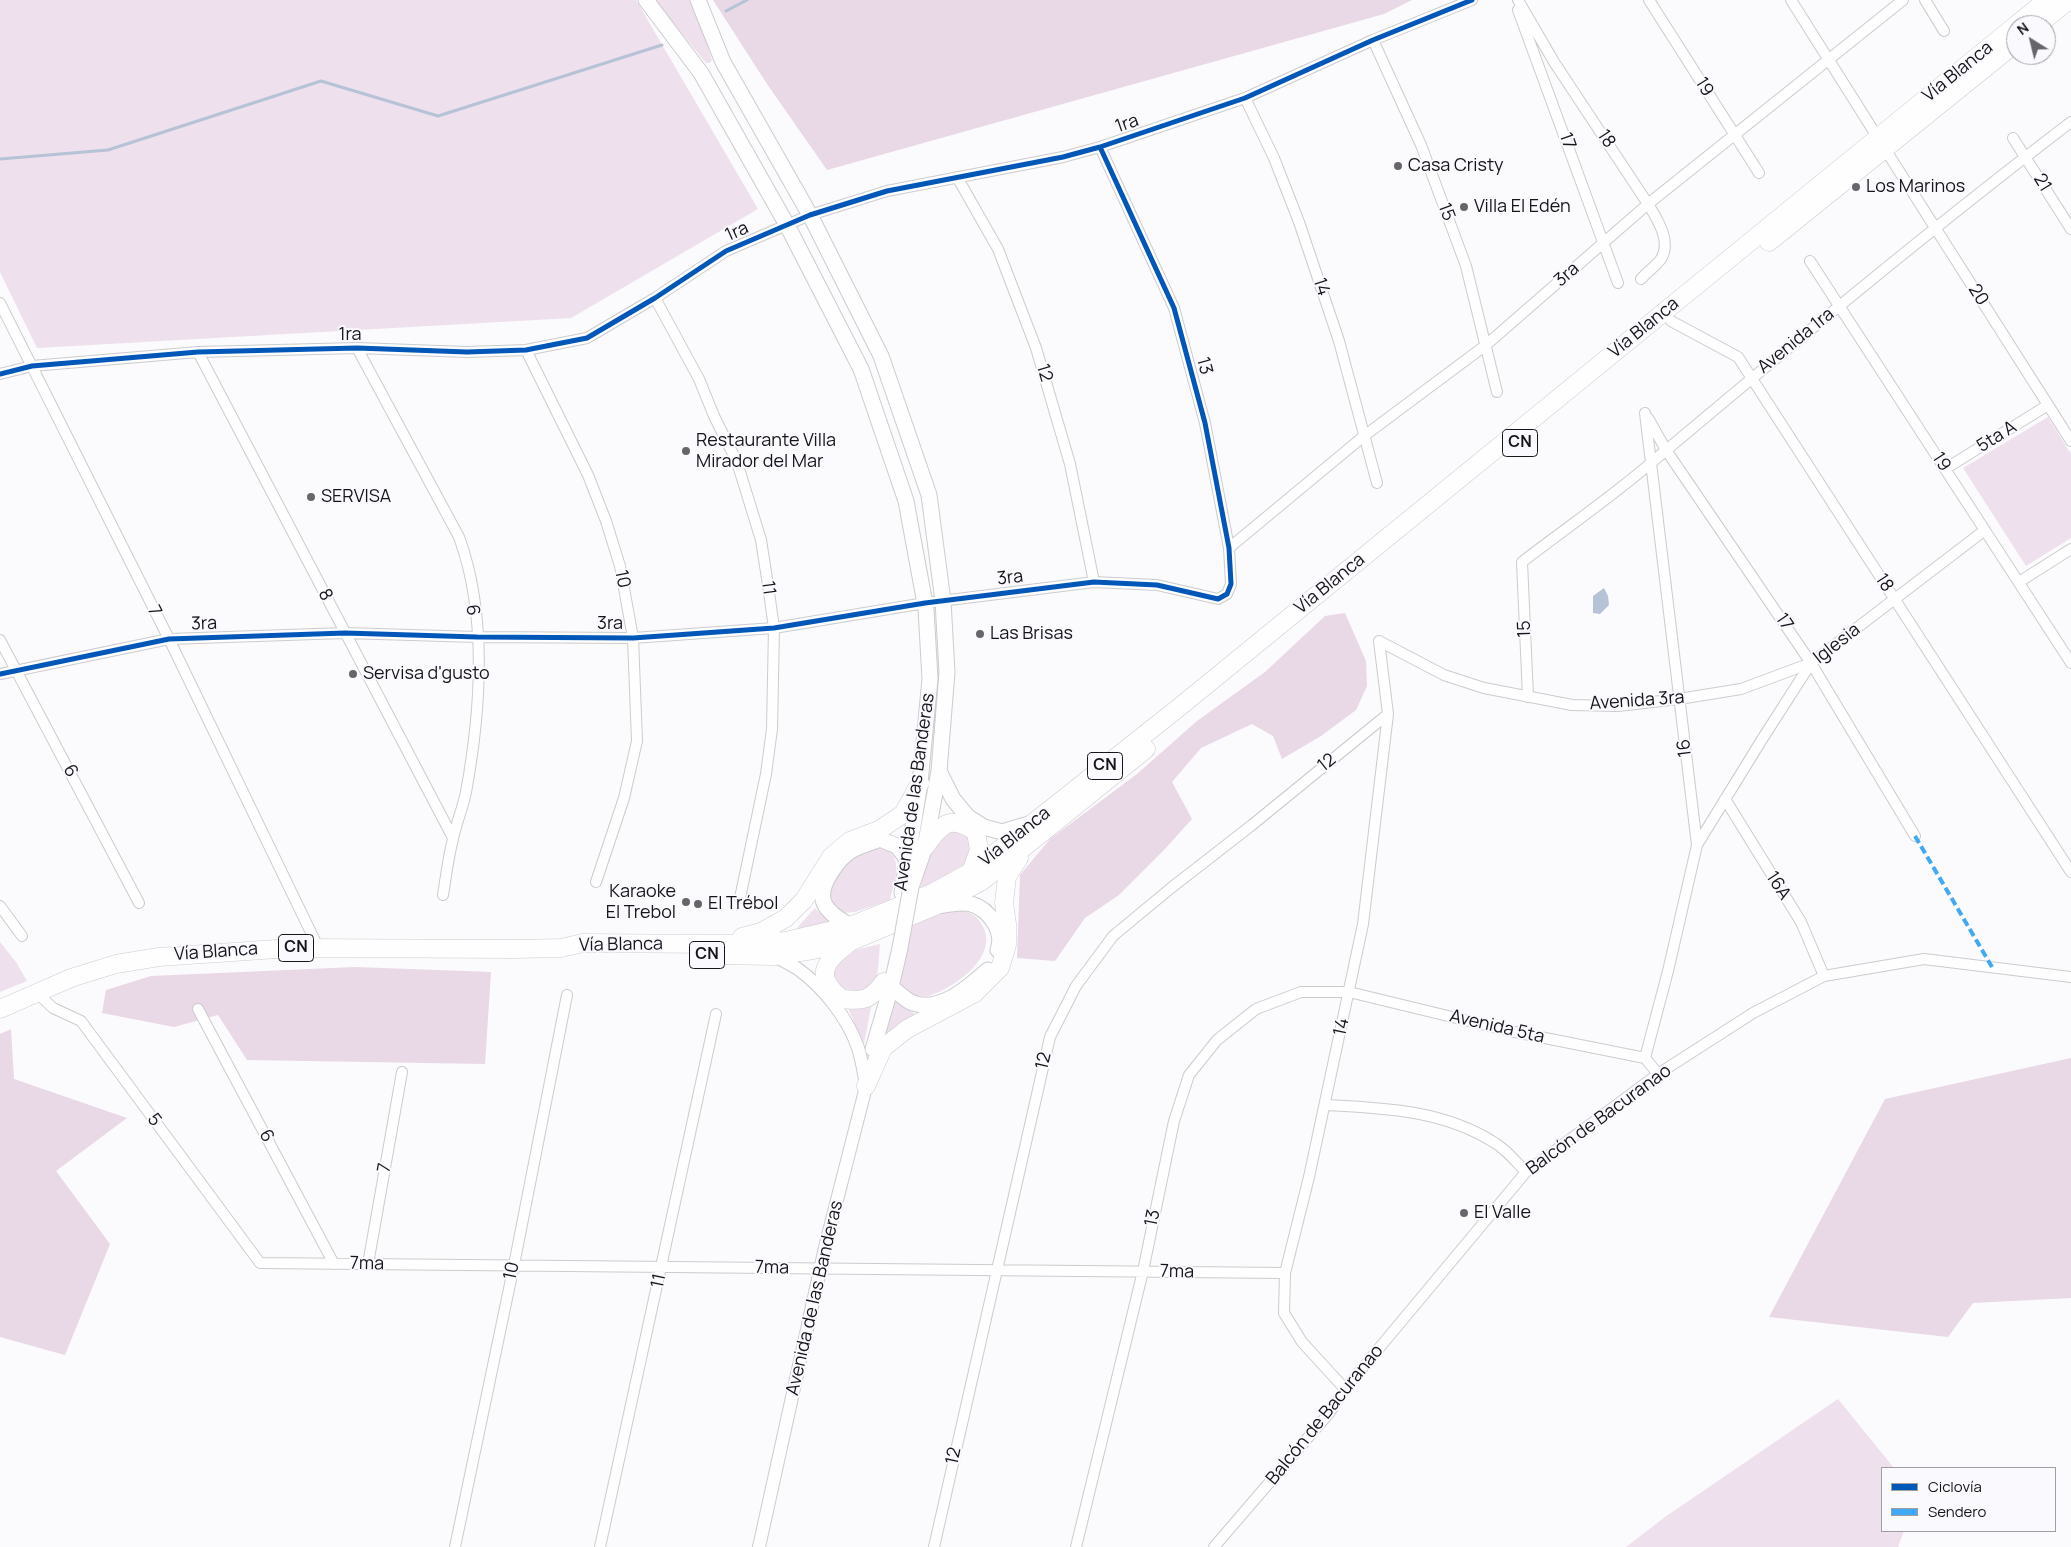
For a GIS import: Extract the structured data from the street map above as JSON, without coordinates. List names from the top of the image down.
{
  "streets": {
    "highway": ["Vía Blanca", "CN"],
    "main road": ["Avenida de las Banderas"],
    "street": [
      "19",
      "1ra",
      "18",
      "17",
      "21",
      "15",
      "3ra",
      "14",
      "20",
      "Avenida 1ra",
      "13",
      "12",
      "5ta A",
      "10",
      "11",
      "8",
      "9",
      "7",
      "Iglesia",
      "Avenida 3ra",
      "16",
      "6",
      "16A",
      "Avenida 5ta",
      "5",
      "Balcón de Bacuranao",
      "7ma"
    ]
  },
  "crossings": [
    ["Vía Blanca", "18"],
    ["Vía Blanca", "20"],
    ["Vía Blanca", "7"],
    ["Vía Blanca", "5"],
    ["19", "3ra"],
    ["19", "Avenida 1ra"],
    ["19", "5ta A"],
    ["19", "Iglesia"],
    ["1ra", "15"],
    ["1ra", "14"],
    ["1ra", "13"],
    ["1ra", "12"],
    ["1ra", "10"],
    ["1ra", "11"],
    ["1ra", "8"],
    ["1ra", "9"],
    ["1ra", "7"],
    ["1ra", "Avenida de las Banderas"],
    ["18", "17"],
    ["18", "3ra"],
    ["18", "Avenida 1ra"],
    ["18", "Iglesia"],
    ["17", "3ra"],
    ["17", "Avenida 1ra"],
    ["17", "Iglesia"],
    ["17", "Avenida 3ra"],
    ["17", "16"],
    ["21", "Avenida 1ra"],
    ["15", "3ra"],
    ["15", "Avenida 1ra"],
    ["15", "Avenida 3ra"],
    ["3ra", "14"],
    ["3ra", "20"],
    ["3ra", "13"],
    ["3ra", "12"],
    ["3ra", "10"],
    ["3ra", "11"],
    ["3ra", "8"],
    ["3ra", "9"],
    ["3ra", "7"],
    ["3ra", "6"],
    ["3ra", "Avenida de las Banderas"],
    ["14", "13"],
    ["14", "12"],
    ["14", "Avenida 3ra"],
    ["14", "Avenida 5ta"],
    ["14", "Balcón de Bacuranao"],
    ["14", "7ma"],
    ["20", "Avenida 1ra"],
    ["20", "5ta A"],
    ["Avenida 1ra", "16"],
    ["13", "Avenida 5ta"],
    ["13", "7ma"],
    ["12", "7ma"],
    ["10", "7ma"],
    ["11", "7ma"],
    ["8", "9"],
    ["7", "7ma"],
    ["Iglesia", "Avenida 3ra"],
    ["Iglesia", "16"],
    ["Iglesia", "16A"],
    ["Avenida 3ra", "16"],
    ["16", "Avenida 5ta"],
    ["6", "7ma"],
    ["Avenida de las Banderas", "7ma"],
    ["16A", "Balcón de Bacuranao"],
    ["5", "7ma"]
  ],
  "places": [
    "Casa Cristy",
    "Los Marinos",
    "Villa El Edén",
    "Restaurante Villa Mirador del Mar",
    "SERVISA",
    "Las Brisas",
    "Servisa d'gusto",
    "Karaoke El Trebol",
    "El Trébol",
    "El Valle"
  ],
  "legend": ["Ciclovía", "Sendero"],
  "north": "top left"
}
